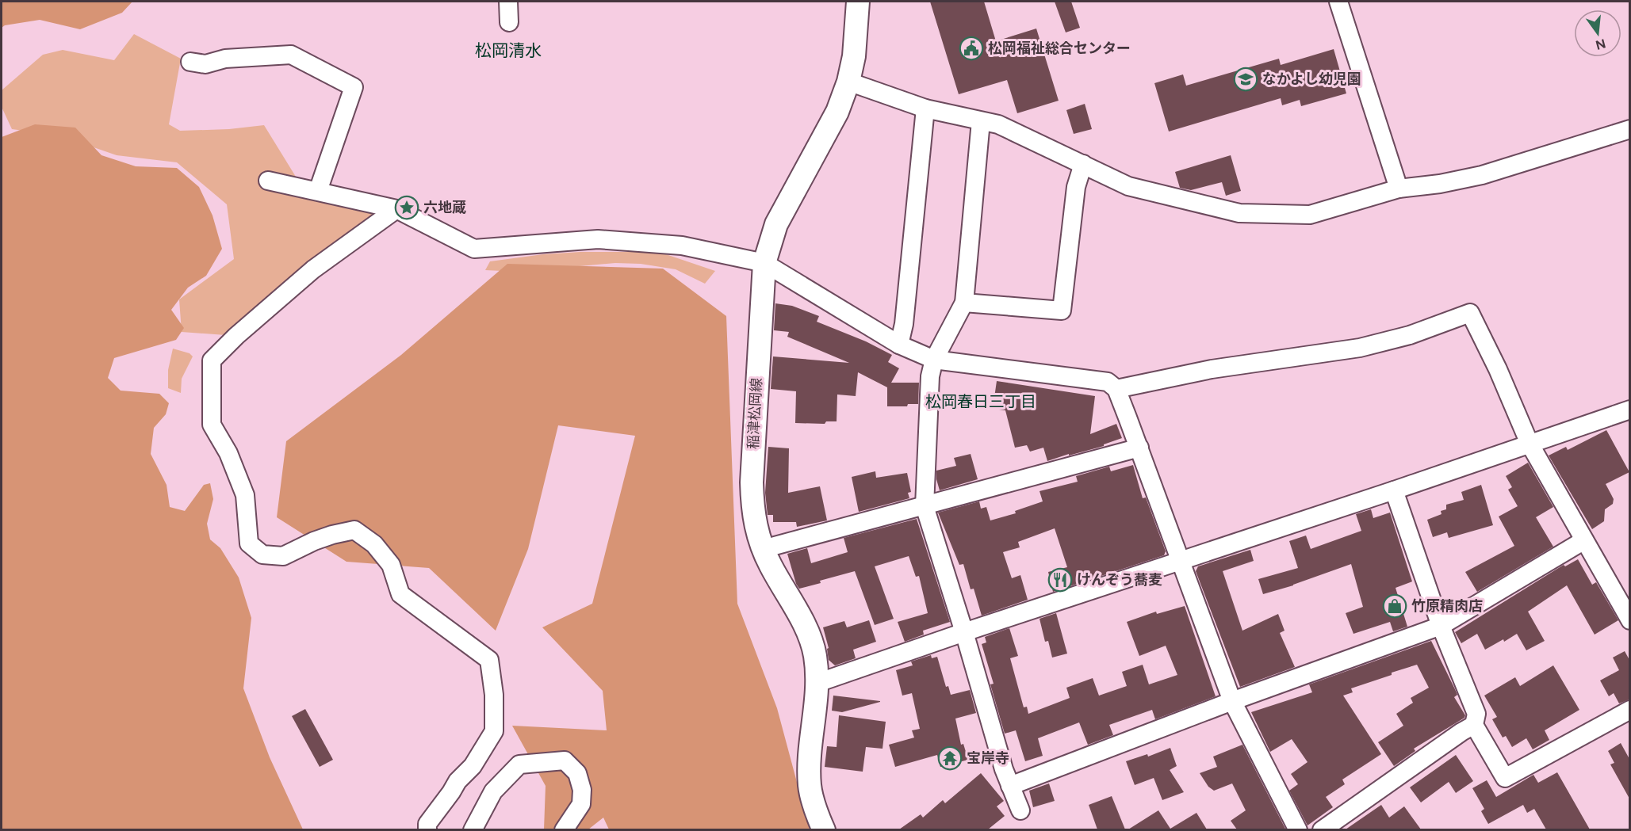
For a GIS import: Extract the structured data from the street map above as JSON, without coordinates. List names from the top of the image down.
{
  "streets": {
    "main road": ["稲津松岡線"]
  },
  "districts": ["松岡清水", "松岡春日三丁目"],
  "places": {
    "public building": ["松岡福祉総合センター"],
    "school or university": ["なかよし幼児園"],
    "place": ["六地蔵"],
    "restaurant": ["けんぞう蕎麦"],
    "shop": ["竹原精肉店"],
    "temple": ["宝岸寺"]
  },
  "north": "bottom"
}
